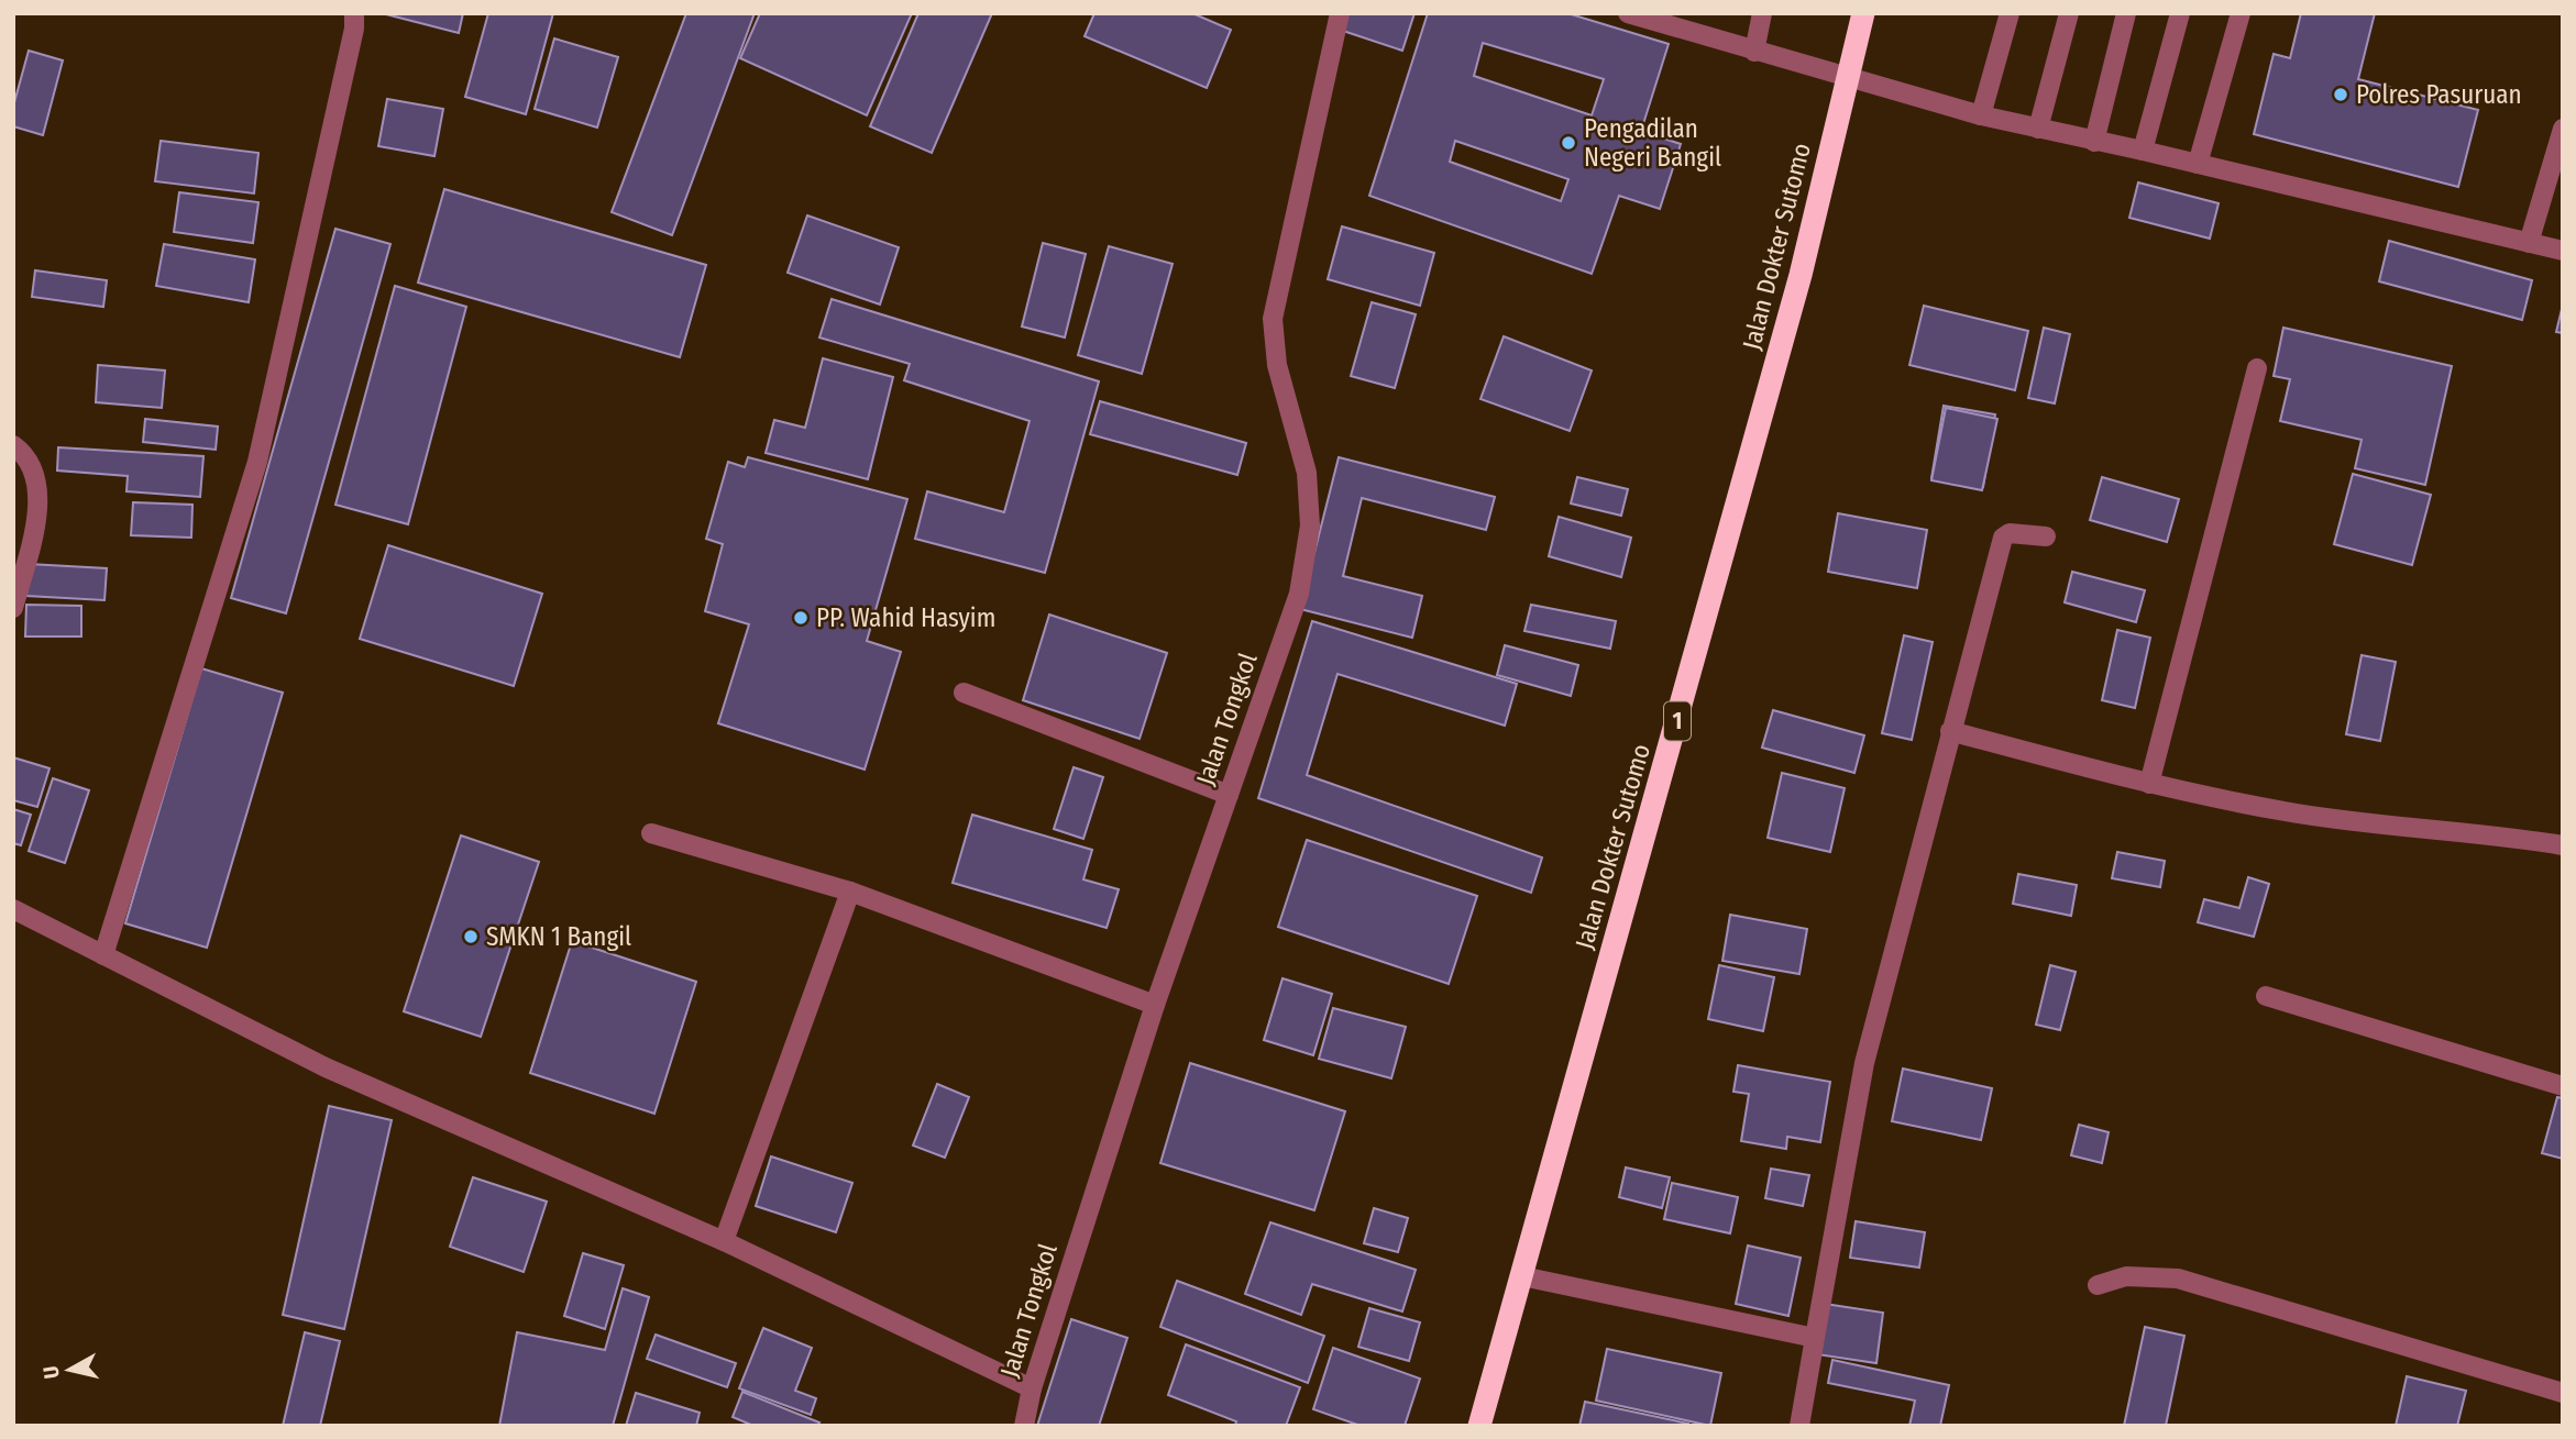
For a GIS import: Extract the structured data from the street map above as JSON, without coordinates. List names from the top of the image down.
{
  "streets": {
    "highway": ["Jalan Dokter Sutomo", "1"],
    "street": ["Jalan Tongkol"]
  },
  "places": [
    "Polres Pasuruan",
    "Pengadilan Negeri Bangil",
    "PP. Wahid Hasyim",
    "SMKN 1 Bangil"
  ],
  "north": "left"
}
